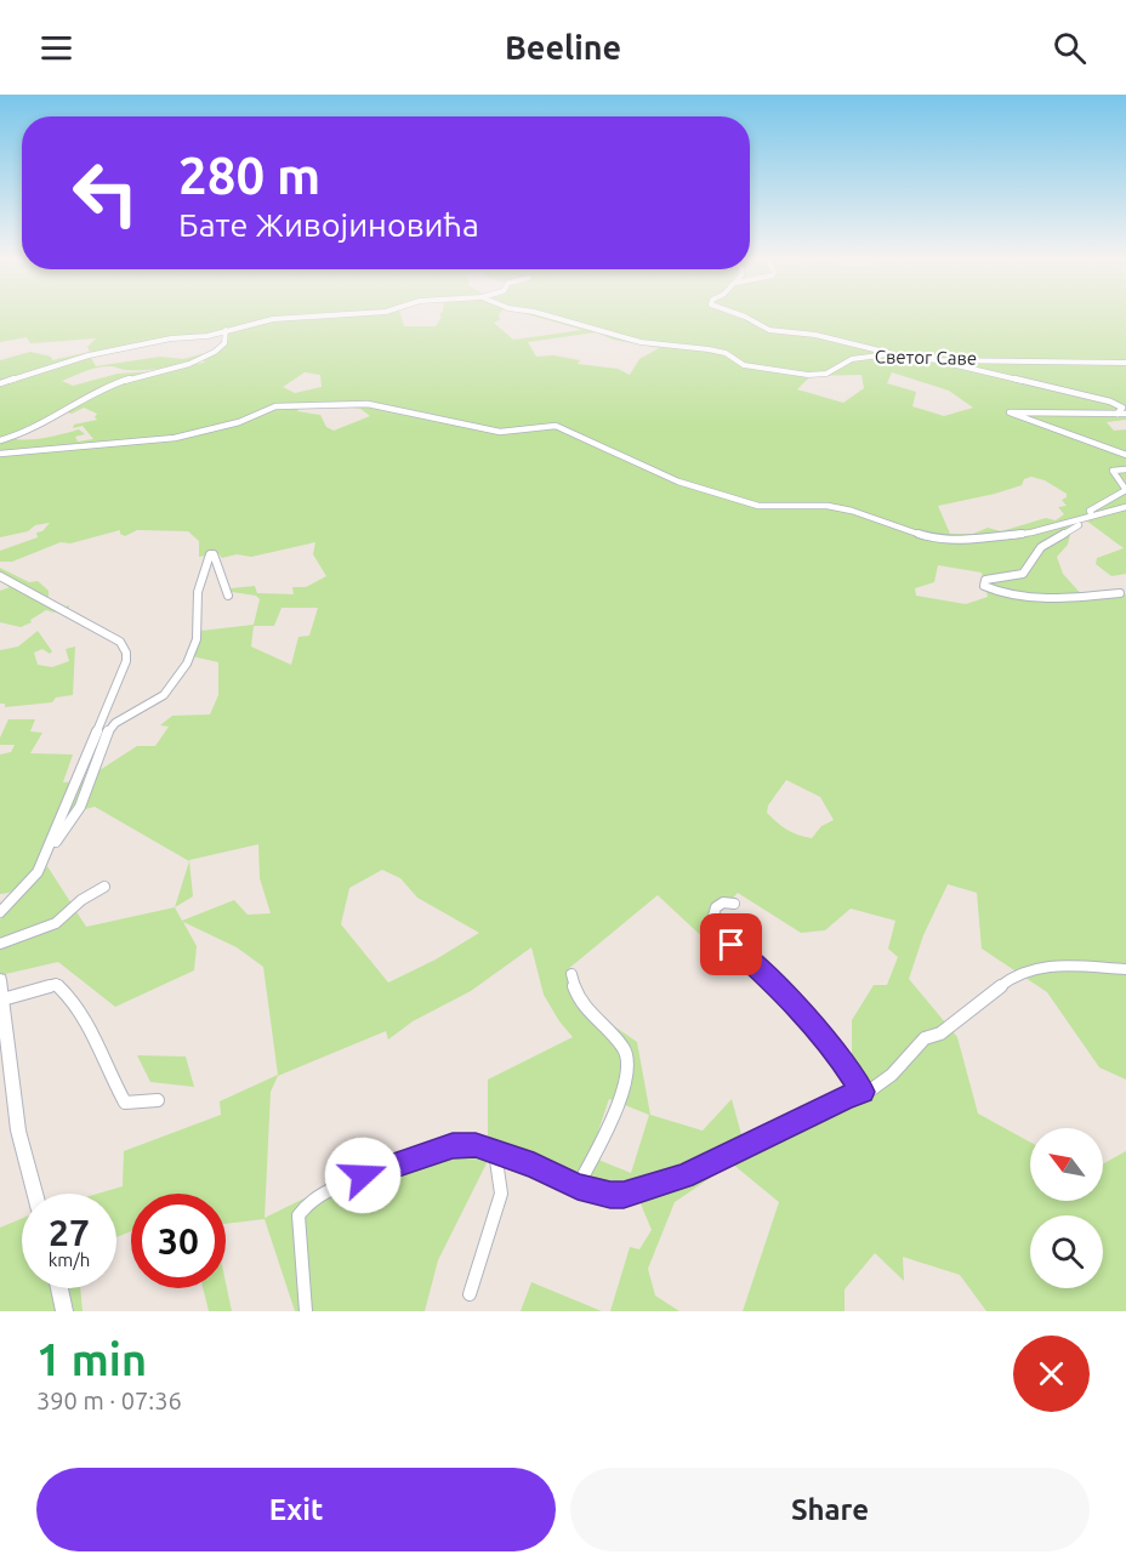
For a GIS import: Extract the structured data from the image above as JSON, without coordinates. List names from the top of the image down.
{
  "streets": {
    "street": ["Светог Саве"]
  },
  "north": "top left",
  "page": {
    "header": "Beeline",
    "turn": ["280 m", "Бате Живојиновића"],
    "speed": "27 km/h",
    "limit": "30",
    "heading": ["1 min", "390 m · 07:36"],
    "buttons": ["Exit", "Share"]
  }
}
